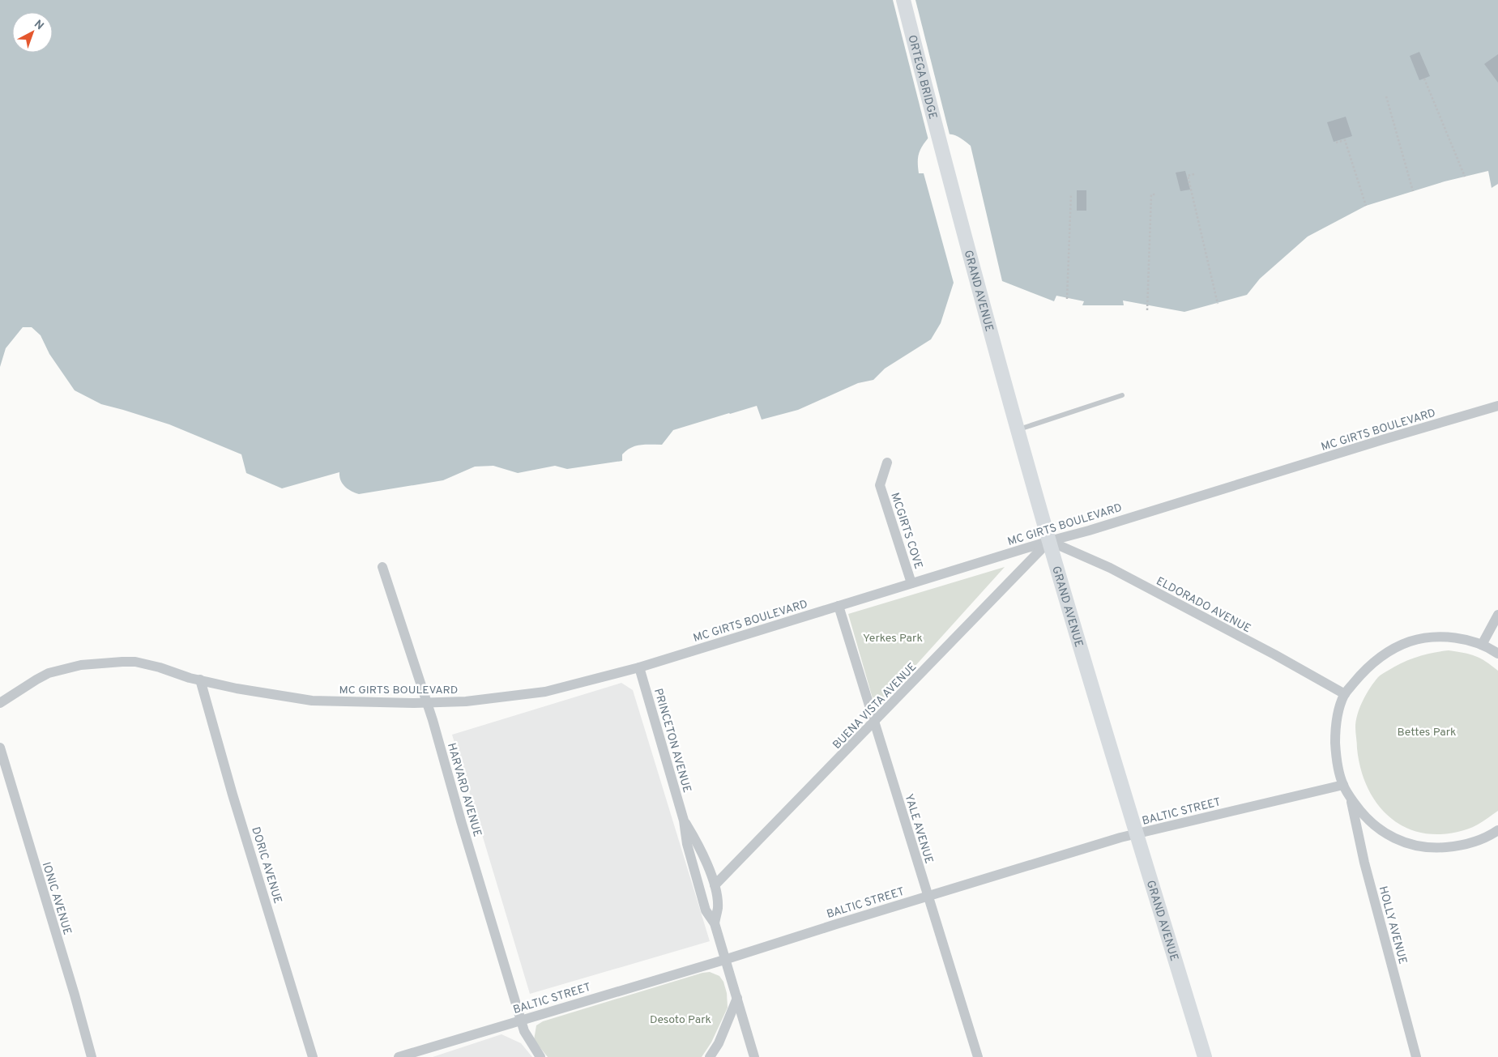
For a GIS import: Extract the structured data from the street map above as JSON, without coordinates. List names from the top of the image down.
{
  "streets": {
    "main road": ["ORTEGA BRIDGE", "GRAND AVENUE"],
    "street": [
      "MC GIRTS BOULEVARD",
      "MCGIRTS COVE",
      "ELDORADO AVENUE",
      "BUENA VISTA AVENUE",
      "PRINCETON AVENUE",
      "HARVARD AVENUE",
      "BALTIC STREET",
      "YALE AVENUE",
      "DORIC AVENUE",
      "IONIC AVENUE",
      "HOLLY AVENUE"
    ]
  },
  "crossings": [
    ["ORTEGA BRIDGE", "GRAND AVENUE"],
    ["GRAND AVENUE", "MC GIRTS BOULEVARD"],
    ["GRAND AVENUE", "ELDORADO AVENUE"],
    ["GRAND AVENUE", "BUENA VISTA AVENUE"],
    ["GRAND AVENUE", "BALTIC STREET"],
    ["MC GIRTS BOULEVARD", "MCGIRTS COVE"],
    ["MC GIRTS BOULEVARD", "ELDORADO AVENUE"],
    ["MC GIRTS BOULEVARD", "BUENA VISTA AVENUE"],
    ["MC GIRTS BOULEVARD", "PRINCETON AVENUE"],
    ["MC GIRTS BOULEVARD", "HARVARD AVENUE"],
    ["MC GIRTS BOULEVARD", "YALE AVENUE"],
    ["MC GIRTS BOULEVARD", "DORIC AVENUE"],
    ["ELDORADO AVENUE", "BUENA VISTA AVENUE"],
    ["BUENA VISTA AVENUE", "PRINCETON AVENUE"],
    ["BUENA VISTA AVENUE", "YALE AVENUE"],
    ["PRINCETON AVENUE", "BALTIC STREET"],
    ["HARVARD AVENUE", "BALTIC STREET"],
    ["BALTIC STREET", "YALE AVENUE"]
  ],
  "parks": ["Yerkes Park", "Bettes Park", "Desoto Park"],
  "north": "top right"
}
